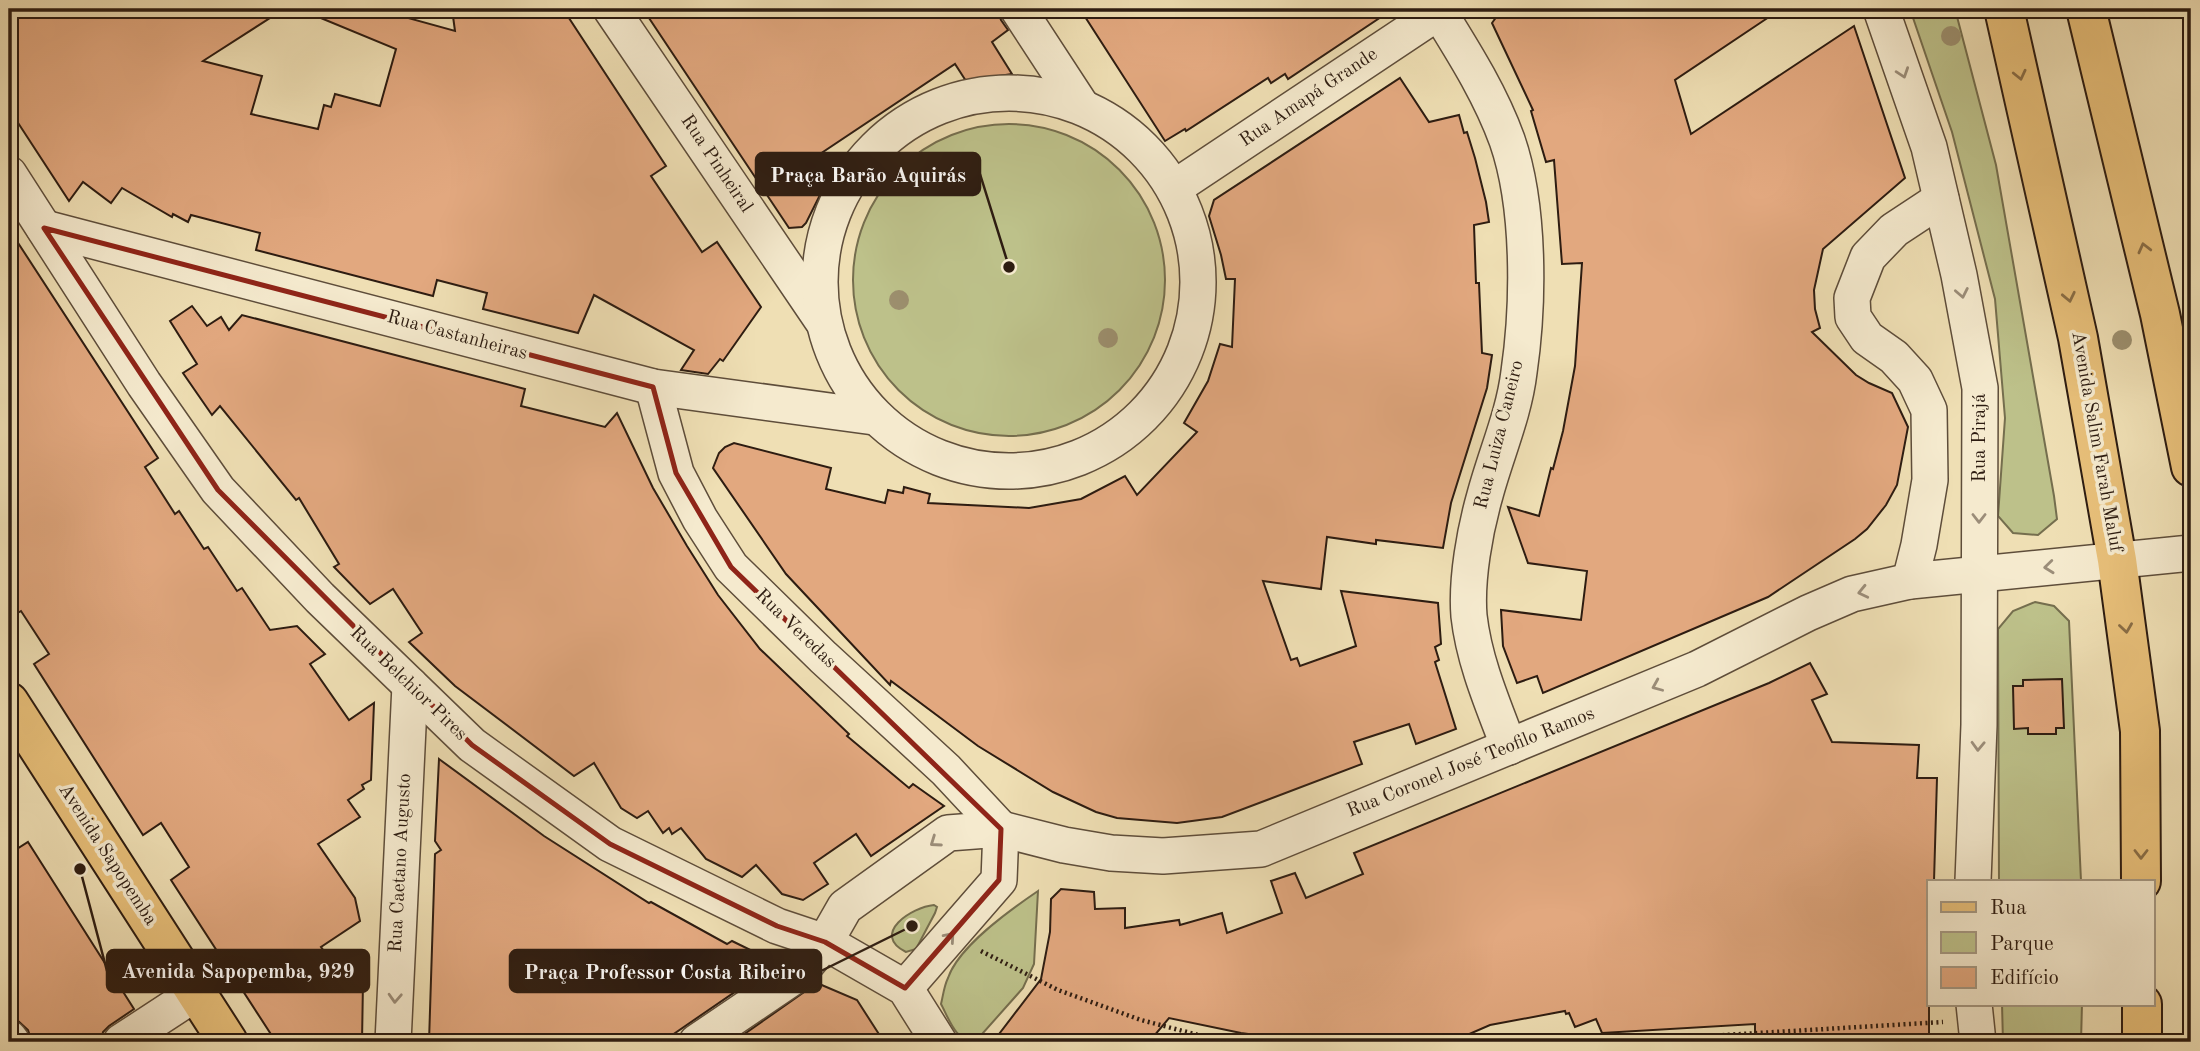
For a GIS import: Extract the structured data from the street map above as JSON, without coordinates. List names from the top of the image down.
{
  "streets": {
    "main road": ["Avenida Salim Farah Maluf", "Avenida Sapopemba"],
    "street": [
      "Rua Amapá Grande",
      "Rua Pinheiral",
      "Rua Castanheiras",
      "Rua Luiza Caneiro",
      "Rua Pirajá",
      "Rua Veredas",
      "Rua Belchior Pires",
      "Rua Coronel José Teofilo Ramos",
      "Rua Caetano Augusto"
    ]
  },
  "crossings": [
    ["Rua Amapá Grande", "Rua Luiza Caneiro"],
    ["Rua Castanheiras", "Rua Veredas"],
    ["Rua Castanheiras", "Rua Belchior Pires"],
    ["Rua Luiza Caneiro", "Rua Coronel José Teofilo Ramos"],
    ["Rua Pirajá", "Rua Coronel José Teofilo Ramos"],
    ["Avenida Salim Farah Maluf", "Rua Coronel José Teofilo Ramos"],
    ["Rua Veredas", "Rua Coronel José Teofilo Ramos"],
    ["Rua Belchior Pires", "Rua Coronel José Teofilo Ramos"],
    ["Rua Belchior Pires", "Rua Caetano Augusto"]
  ],
  "one_way": ["Rua Pirajá", "Rua Coronel José Teofilo Ramos", "Rua Caetano Augusto"],
  "places": ["Praça Barão Aquirás", "Avenida Sapopemba, 929", "Praça Professor Costa Ribeiro"],
  "legend": ["Rua", "Parque", "Edifício"]
}
